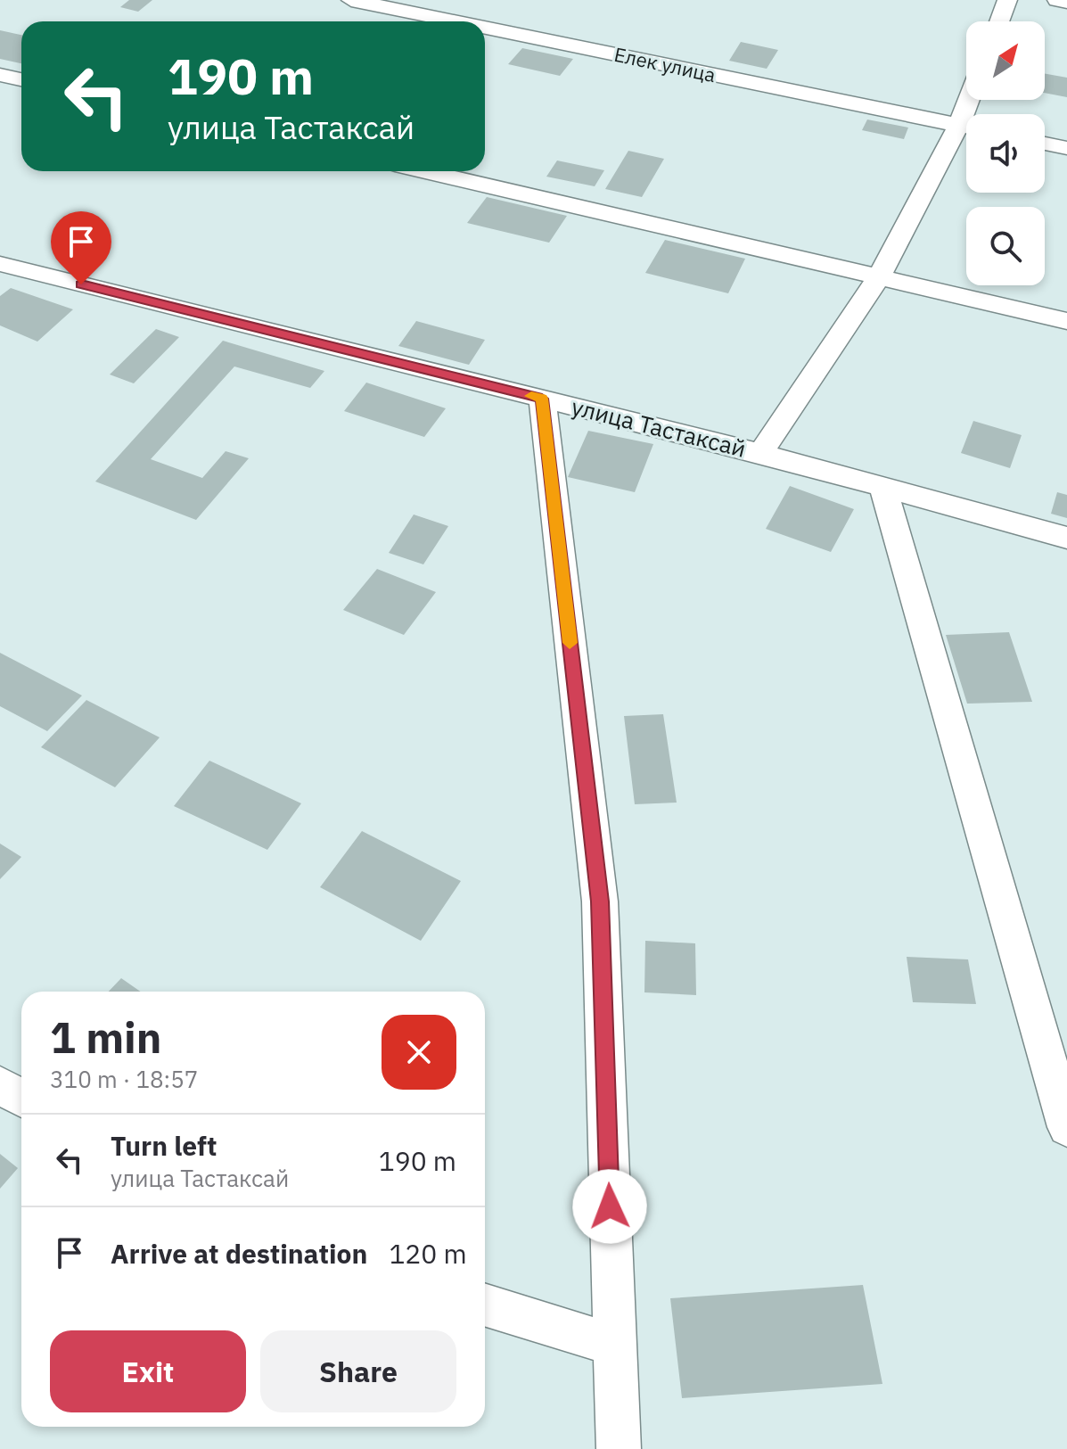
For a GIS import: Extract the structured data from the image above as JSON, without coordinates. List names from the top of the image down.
{
  "streets": {
    "street": ["Елек улица", "улица Тастаксай"]
  },
  "north": "top right",
  "page": {
    "turn": ["190 m", "улица Тастаксай"],
    "heading": ["1 min", "310 m · 18:57"],
    "list": [
      {
        "name": "Turn left",
        "note": "улица Тастаксай",
        "value": "190 m"
      },
      {
        "name": "Arrive at destination",
        "value": "120 m"
      }
    ],
    "buttons": ["Exit", "Share"]
  }
}
